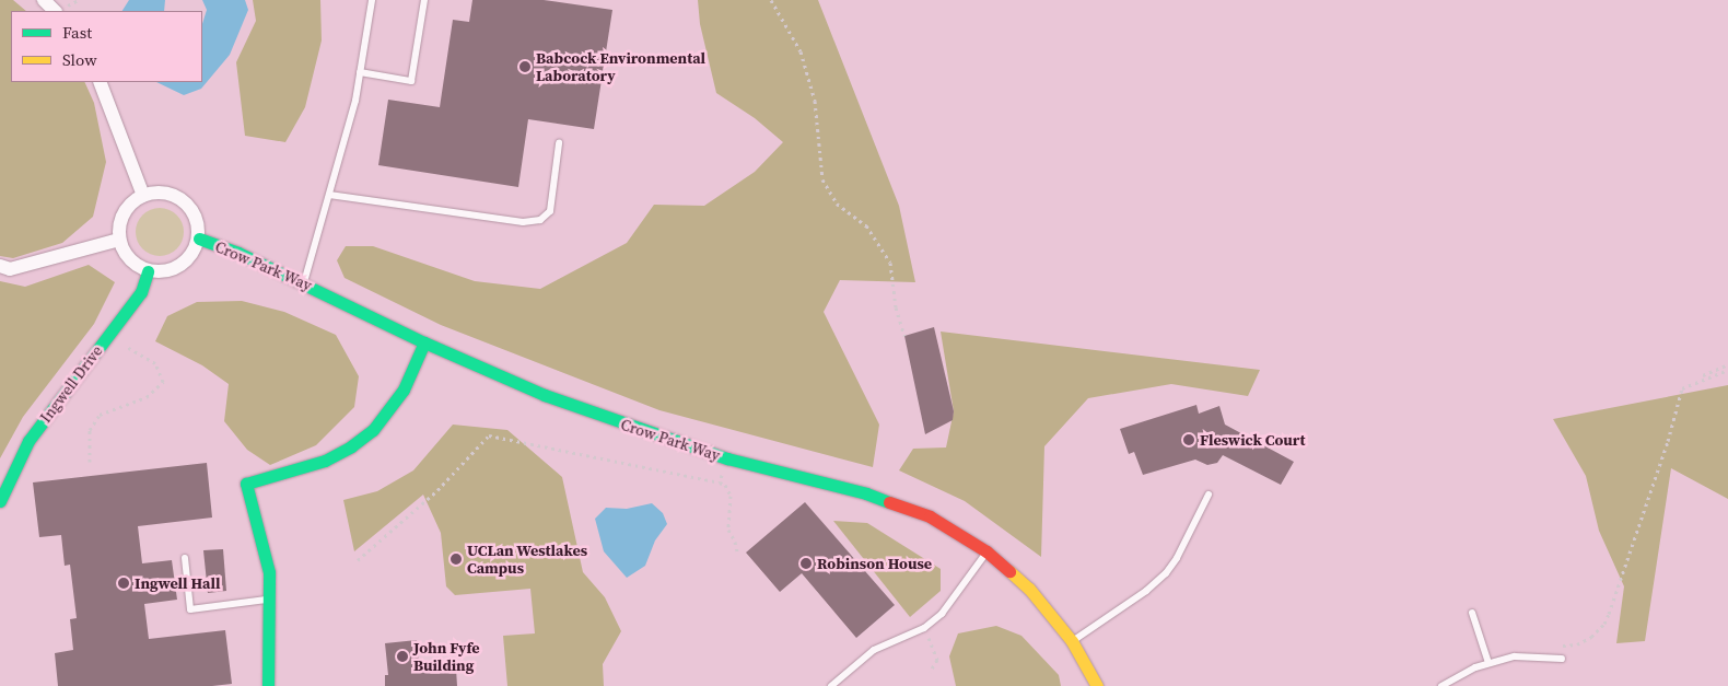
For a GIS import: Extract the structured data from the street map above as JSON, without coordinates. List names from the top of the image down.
{
  "streets": {
    "street": ["Crow Park Way", "Ingwell Drive"]
  },
  "crossings": [
    ["Crow Park Way", "Ingwell Drive"]
  ],
  "places": [
    "Babcock Environmental Laboratory",
    "Fleswick Court",
    "UCLan Westlakes Campus",
    "Robinson House",
    "Ingwell Hall",
    "John Fyfe Building"
  ],
  "legend": ["Fast", "Slow"]
}
